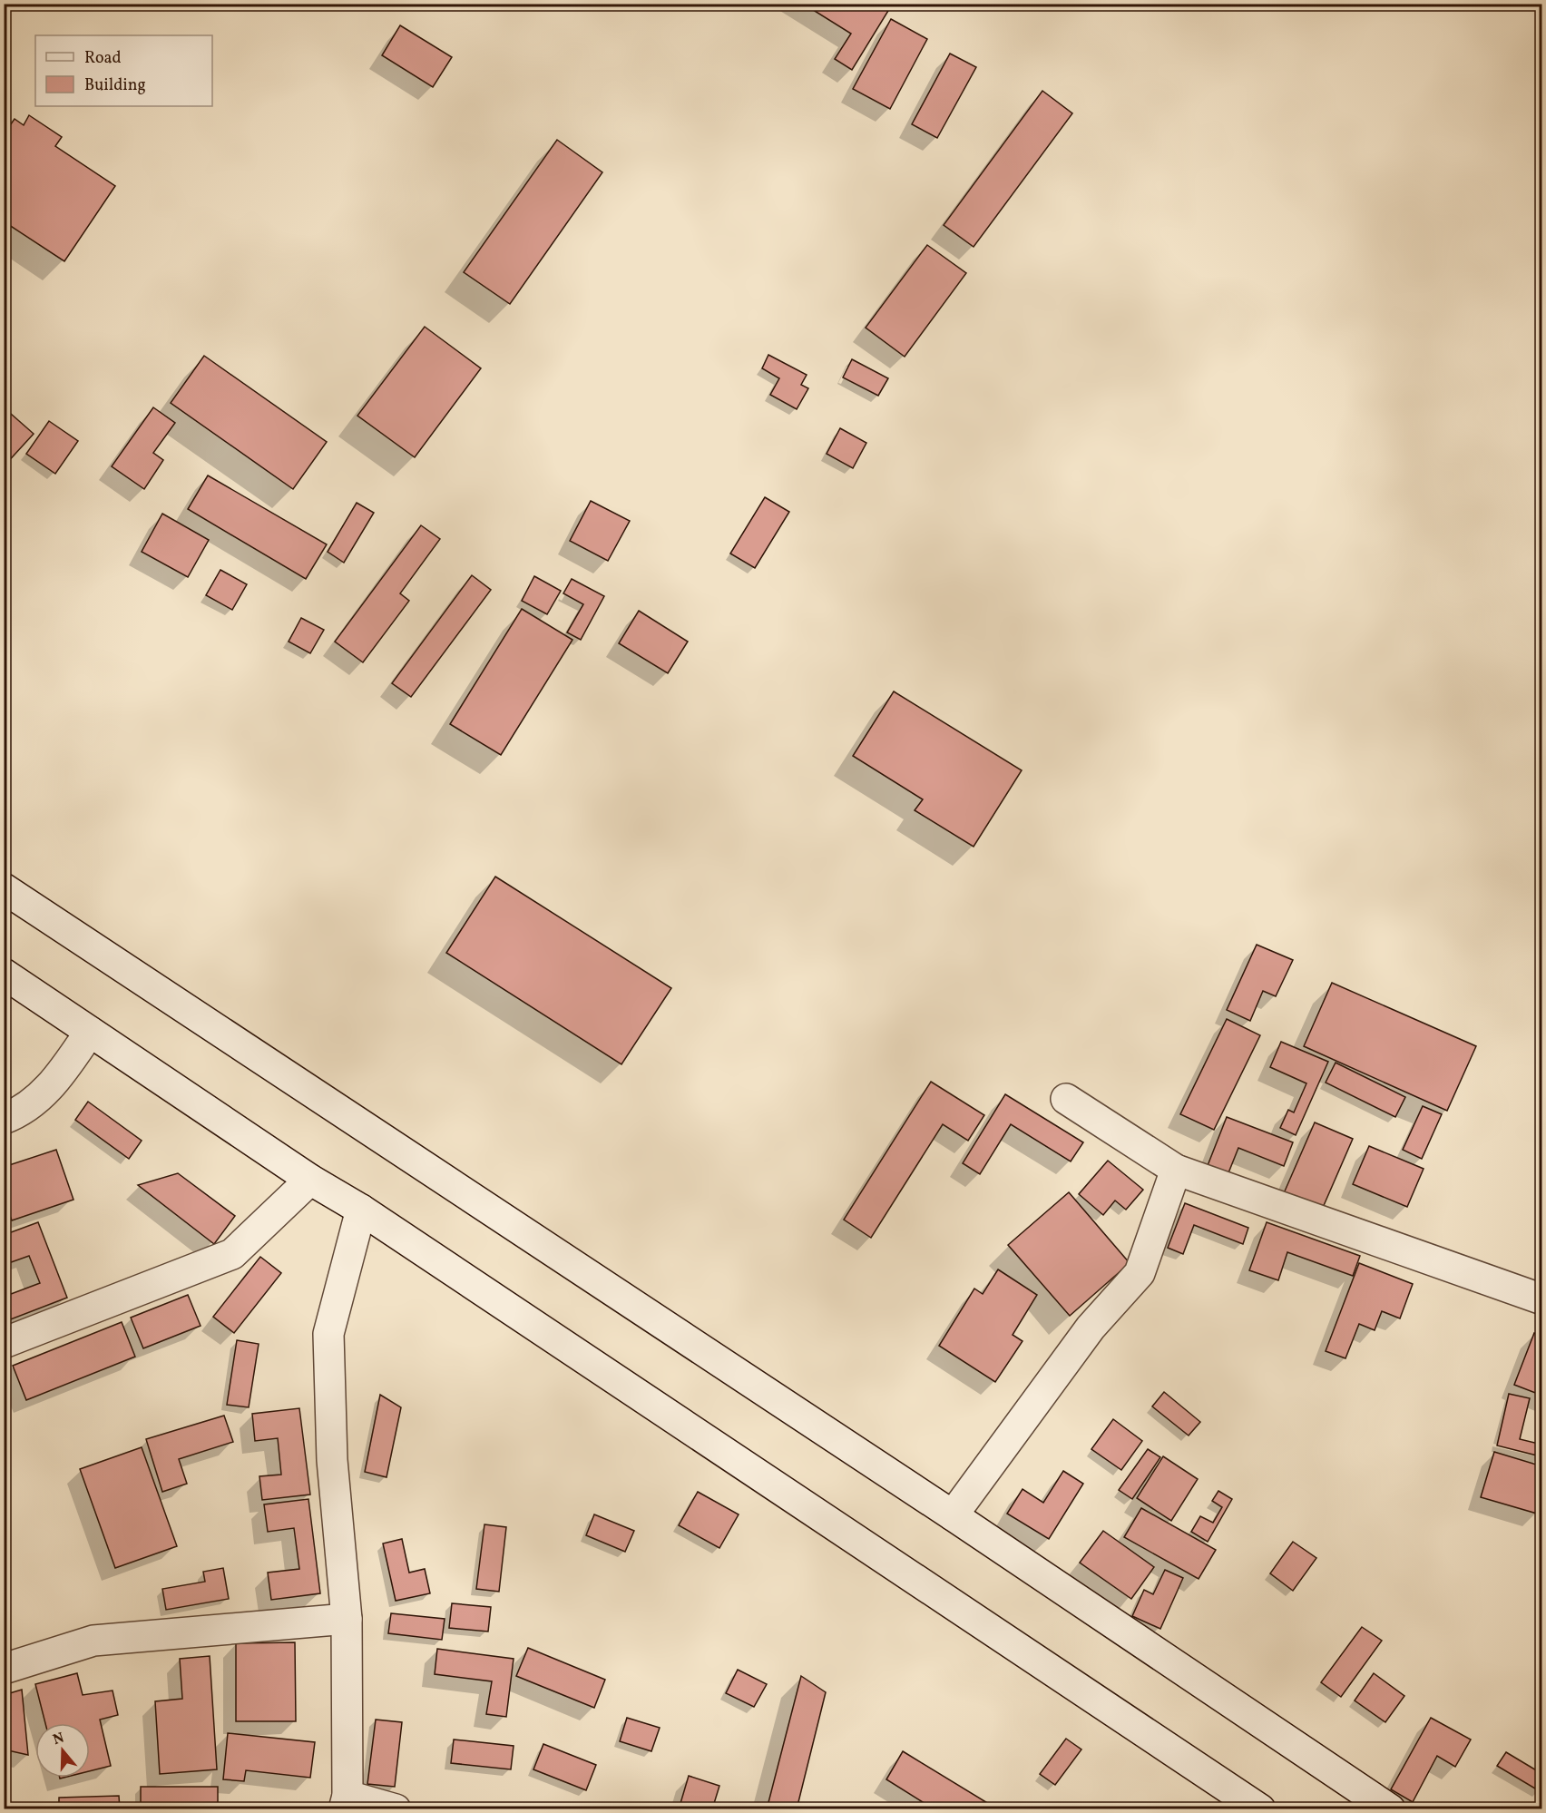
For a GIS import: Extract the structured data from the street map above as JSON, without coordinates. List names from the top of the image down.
{
  "legend": ["Road", "Building"],
  "north": "top"
}
